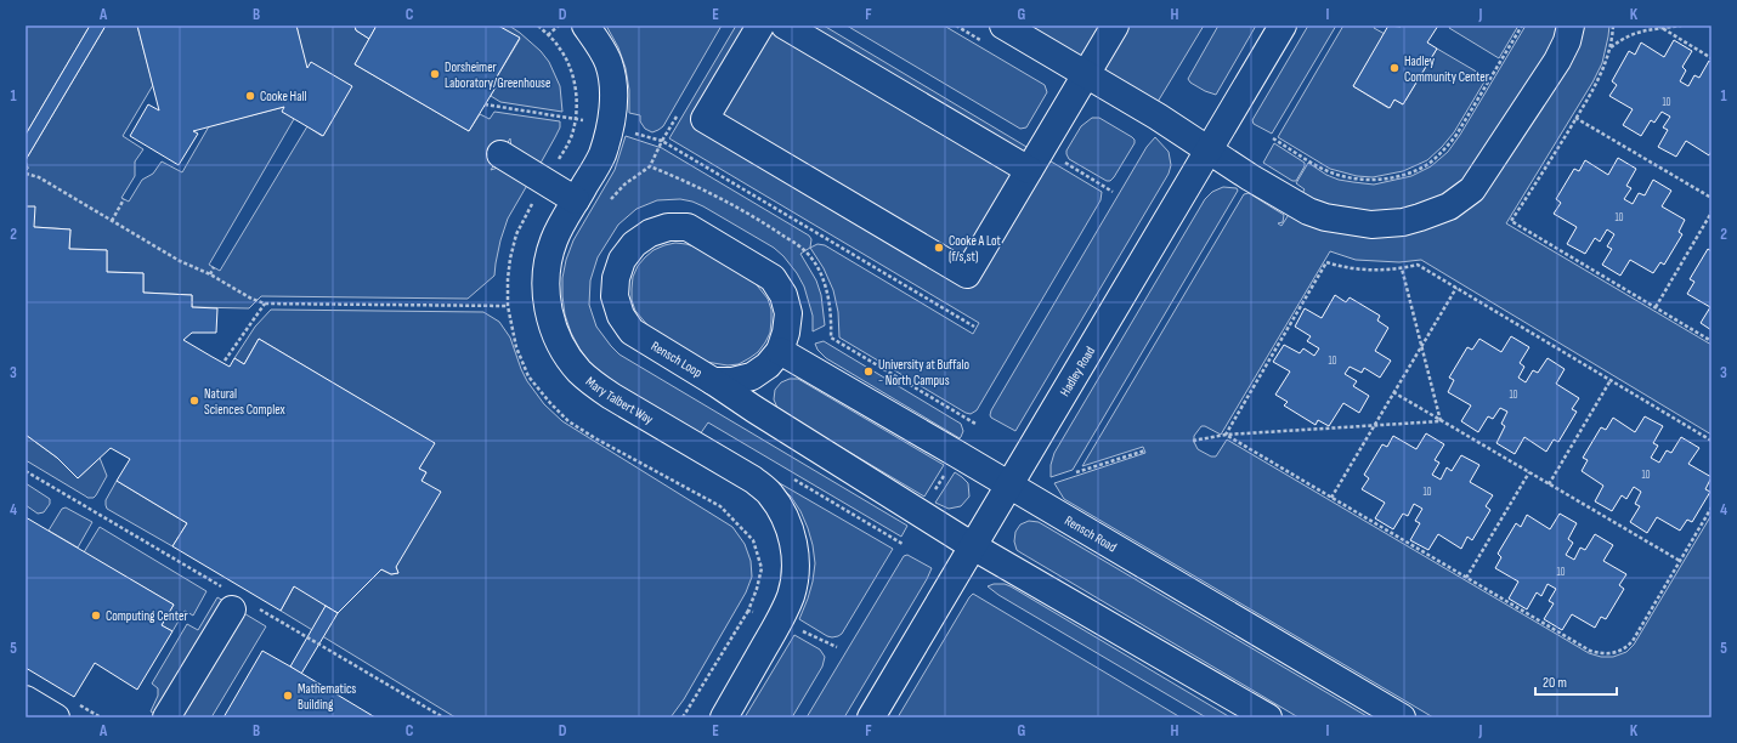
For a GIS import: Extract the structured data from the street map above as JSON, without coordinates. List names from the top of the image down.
{
  "streets": {
    "street": [
      "Rensch Loop",
      "Hadley Road",
      "Mary Talbert Way",
      "Rensch Road"
    ]
  },
  "crossings": [
    ["Rensch Loop", "Rensch Road"],
    ["Hadley Road", "Rensch Road"]
  ],
  "places": [
    "Hadley Community Center",
    "Dorsheimer Laboratory/Greenhouse",
    "Cooke Hall",
    "Cooke A Lot (f/s,st)",
    "University at Buffalo - North Campus",
    "Natural Sciences Complex",
    "Computing Center",
    "Mathematics Building"
  ],
  "house_numbers": [
    "10",
    "10",
    "10",
    "10",
    "10",
    "10",
    "10"
  ],
  "scale_bar": "20 m",
  "grid": {
    "columns": [
      "A",
      "B",
      "C",
      "D",
      "E",
      "F",
      "G",
      "H",
      "I",
      "J",
      "K"
    ],
    "rows": [
      "1",
      "2",
      "3",
      "4",
      "5"
    ]
  }
}
